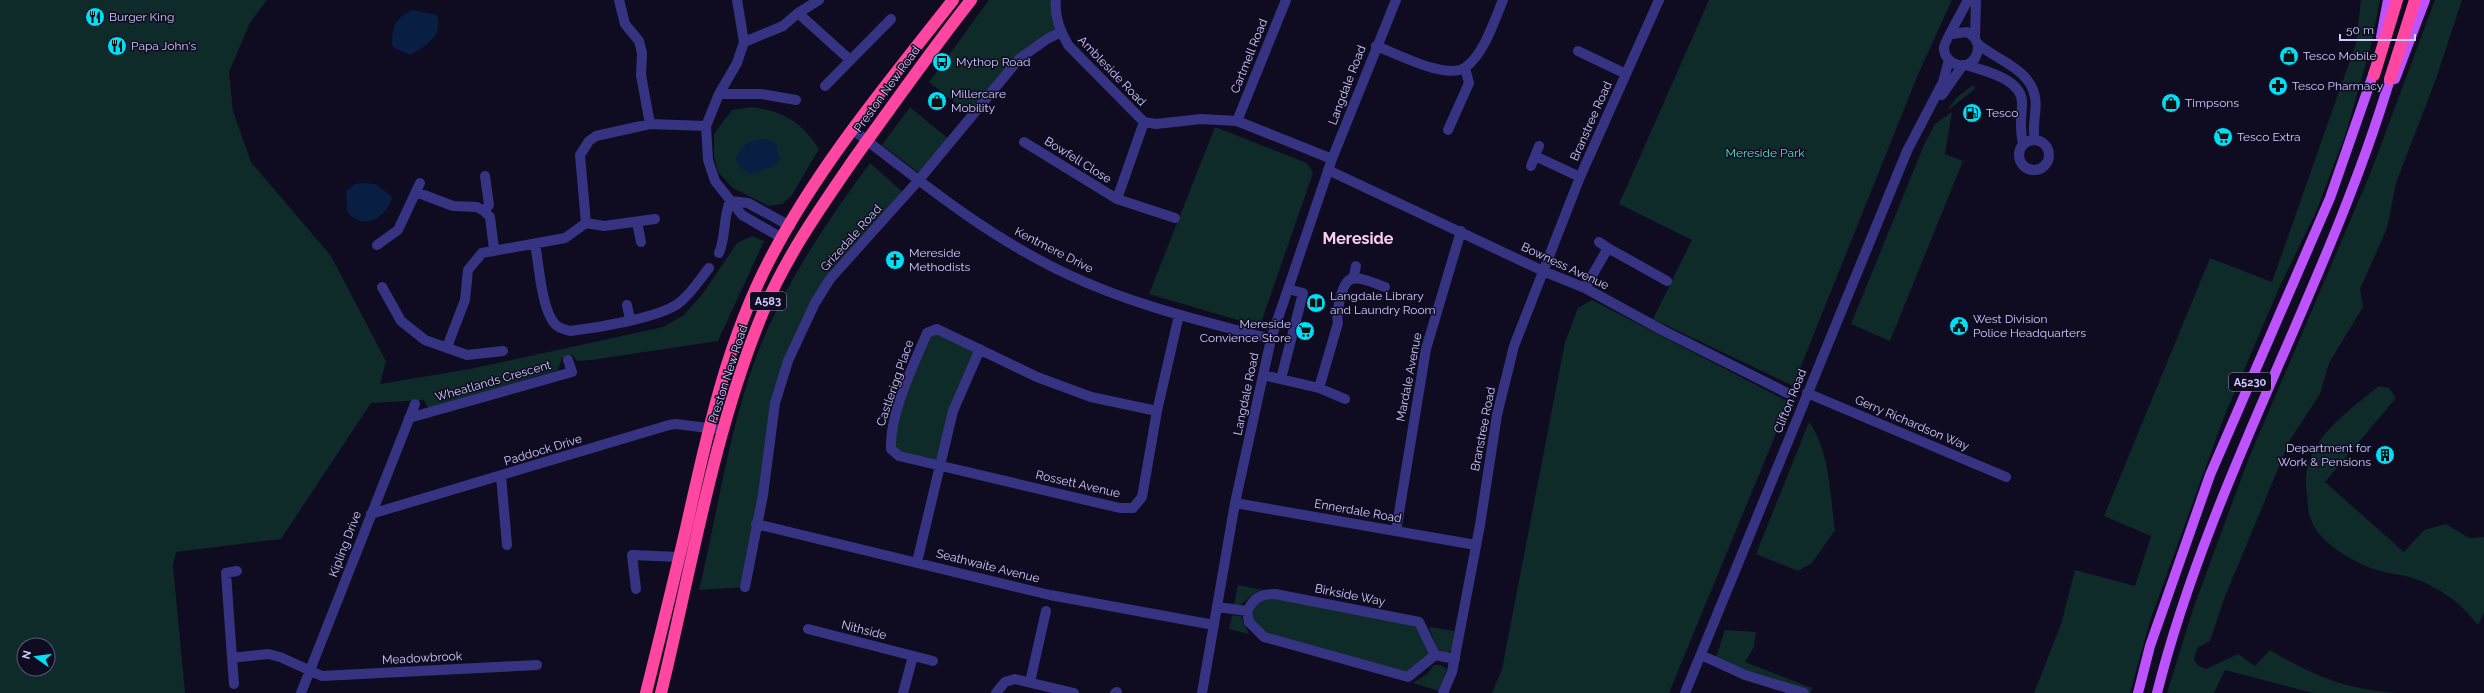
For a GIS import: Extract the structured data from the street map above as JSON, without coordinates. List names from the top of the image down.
{
  "streets": {
    "highway": ["Preston New Road", "A583"],
    "main road": ["A5230"],
    "street": [
      "Cartmell Road",
      "Ambleside Road",
      "Langdale Road",
      "Branstree Road",
      "Bowfell Close",
      "Grizedale Road",
      "Kentmere Drive",
      "Bowness Avenue",
      "Mardale Avenue",
      "Wheatlands Crescent",
      "Castlerigg Place",
      "Clifton Road",
      "Gerry Richardson Way",
      "Paddock Drive",
      "Rossett Avenue",
      "Ennerdale Road",
      "Kipling Drive",
      "Seathwaite Avenue",
      "Birkside Way",
      "Nithside",
      "Meadowbrook"
    ]
  },
  "crossings": [
    ["Cartmell Road", "Ambleside Road"],
    ["Ambleside Road", "Langdale Road"],
    ["Ambleside Road", "Bowfell Close"],
    ["Ambleside Road", "Grizedale Road"],
    ["Langdale Road", "Kentmere Drive"],
    ["Langdale Road", "Bowness Avenue"],
    ["Langdale Road", "Ennerdale Road"],
    ["Langdale Road", "Seathwaite Avenue"],
    ["Preston New Road", "Kentmere Drive"],
    ["Preston New Road", "Paddock Drive"],
    ["Branstree Road", "Bowness Avenue"],
    ["Branstree Road", "Ennerdale Road"],
    ["Grizedale Road", "Kentmere Drive"],
    ["Grizedale Road", "Seathwaite Avenue"],
    ["Kentmere Drive", "Rossett Avenue"],
    ["Bowness Avenue", "Mardale Avenue"],
    ["Mardale Avenue", "Ennerdale Road"],
    ["Wheatlands Crescent", "Kipling Drive"],
    ["Castlerigg Place", "Rossett Avenue"],
    ["Clifton Road", "Gerry Richardson Way"],
    ["Paddock Drive", "Kipling Drive"],
    ["Kipling Drive", "Meadowbrook"]
  ],
  "districts": ["Mereside"],
  "parks": ["Mereside Park"],
  "places": {
    "restaurant": ["Burger King", "Papa John's"],
    "shop": ["Tesco Mobile", "Millercare Mobility", "Timpsons"],
    "bus stop": ["Mythop Road"],
    "pharmacy": ["Tesco Pharmacy"],
    "fuel station": ["Tesco"],
    "supermarket": ["Tesco Extra", "Mereside Convience Store"],
    "church": ["Mereside Methodists"],
    "library": ["Langdale Library and Laundry Room"],
    "public building": ["West Division Police Headquarters"],
    "building": ["Department for Work & Pensions"]
  },
  "scale_bar": "50 m",
  "north": "left"
}
